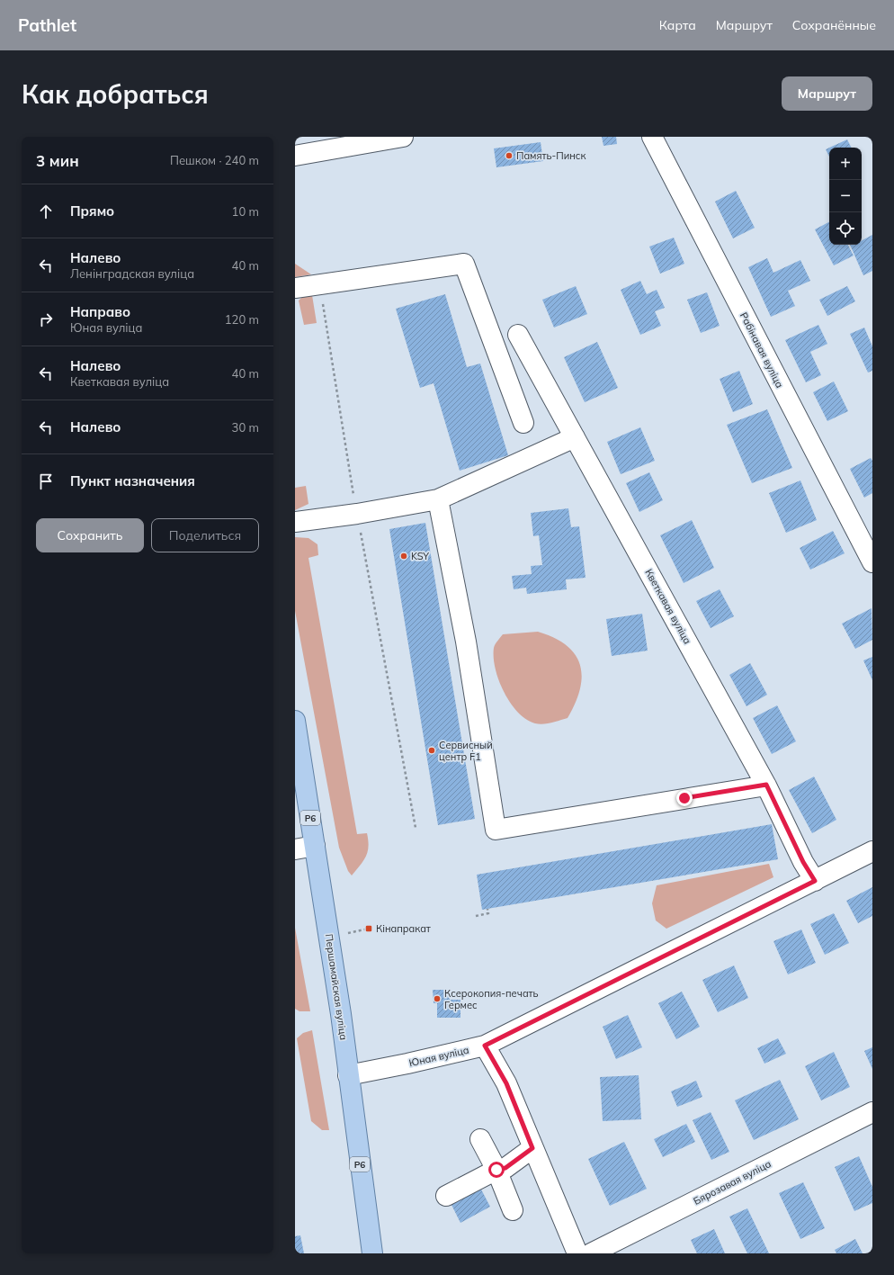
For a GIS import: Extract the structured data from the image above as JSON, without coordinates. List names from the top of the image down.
{
  "streets": {
    "main road": ["Р6", "Першамайская вуліца"],
    "street": [
      "Рабінавая вуліца",
      "Кветкавая вуліца",
      "Юная вуліца",
      "Бярозавая вуліца"
    ]
  },
  "crossings": [
    ["Кветкавая вуліца", "Юная вуліца"],
    ["Першамайская вуліца", "Юная вуліца"]
  ],
  "places": {
    "other": [
      "Память-Пинск",
      "KSY",
      "Сервисный центр F1",
      "Ксерокопия-печать Гермес"
    ],
    "transit": ["Кінапракат"]
  },
  "page": {
    "header": "Pathlet",
    "nav": ["Карта", "Маршрут", "Сохранённые"],
    "buttons": [
      "Маршрут",
      ["Сохранить", "Поделиться"]
    ],
    "title": "Как добраться",
    "heading": ["3 мин", "Пешком · 240 m"],
    "map_buttons": ["+", "−"],
    "list": [
      ["Прямо", "10 m"],
      ["Налево", "Ленінградская вуліца", "40 m"],
      ["Направо", "Юная вуліца", "120 m"],
      ["Налево", "Кветкавая вуліца", "40 m"],
      ["Налево", "30 m"],
      "Пункт назначения"
    ]
  }
}
